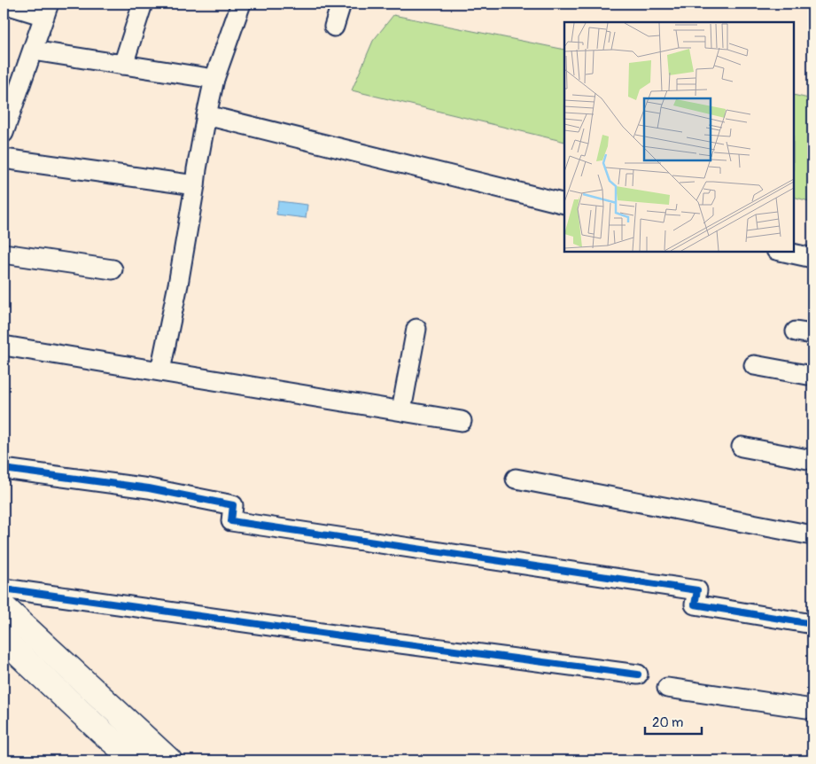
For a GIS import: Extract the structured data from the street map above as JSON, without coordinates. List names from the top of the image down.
{
  "scale_bar": "20 m"
}
